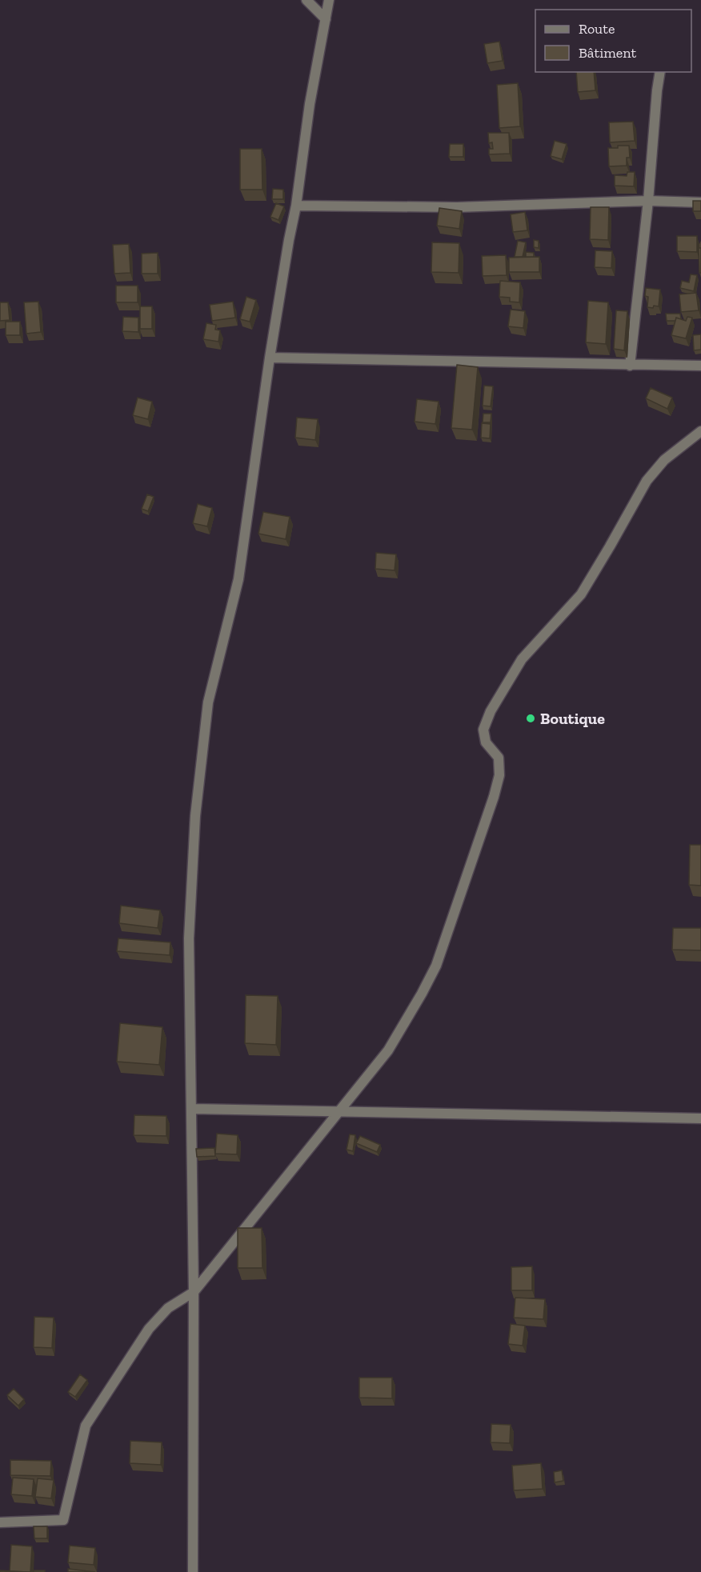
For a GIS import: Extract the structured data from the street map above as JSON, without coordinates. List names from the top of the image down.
{
  "places": ["Boutique"],
  "legend": ["Route", "Bâtiment"]
}
